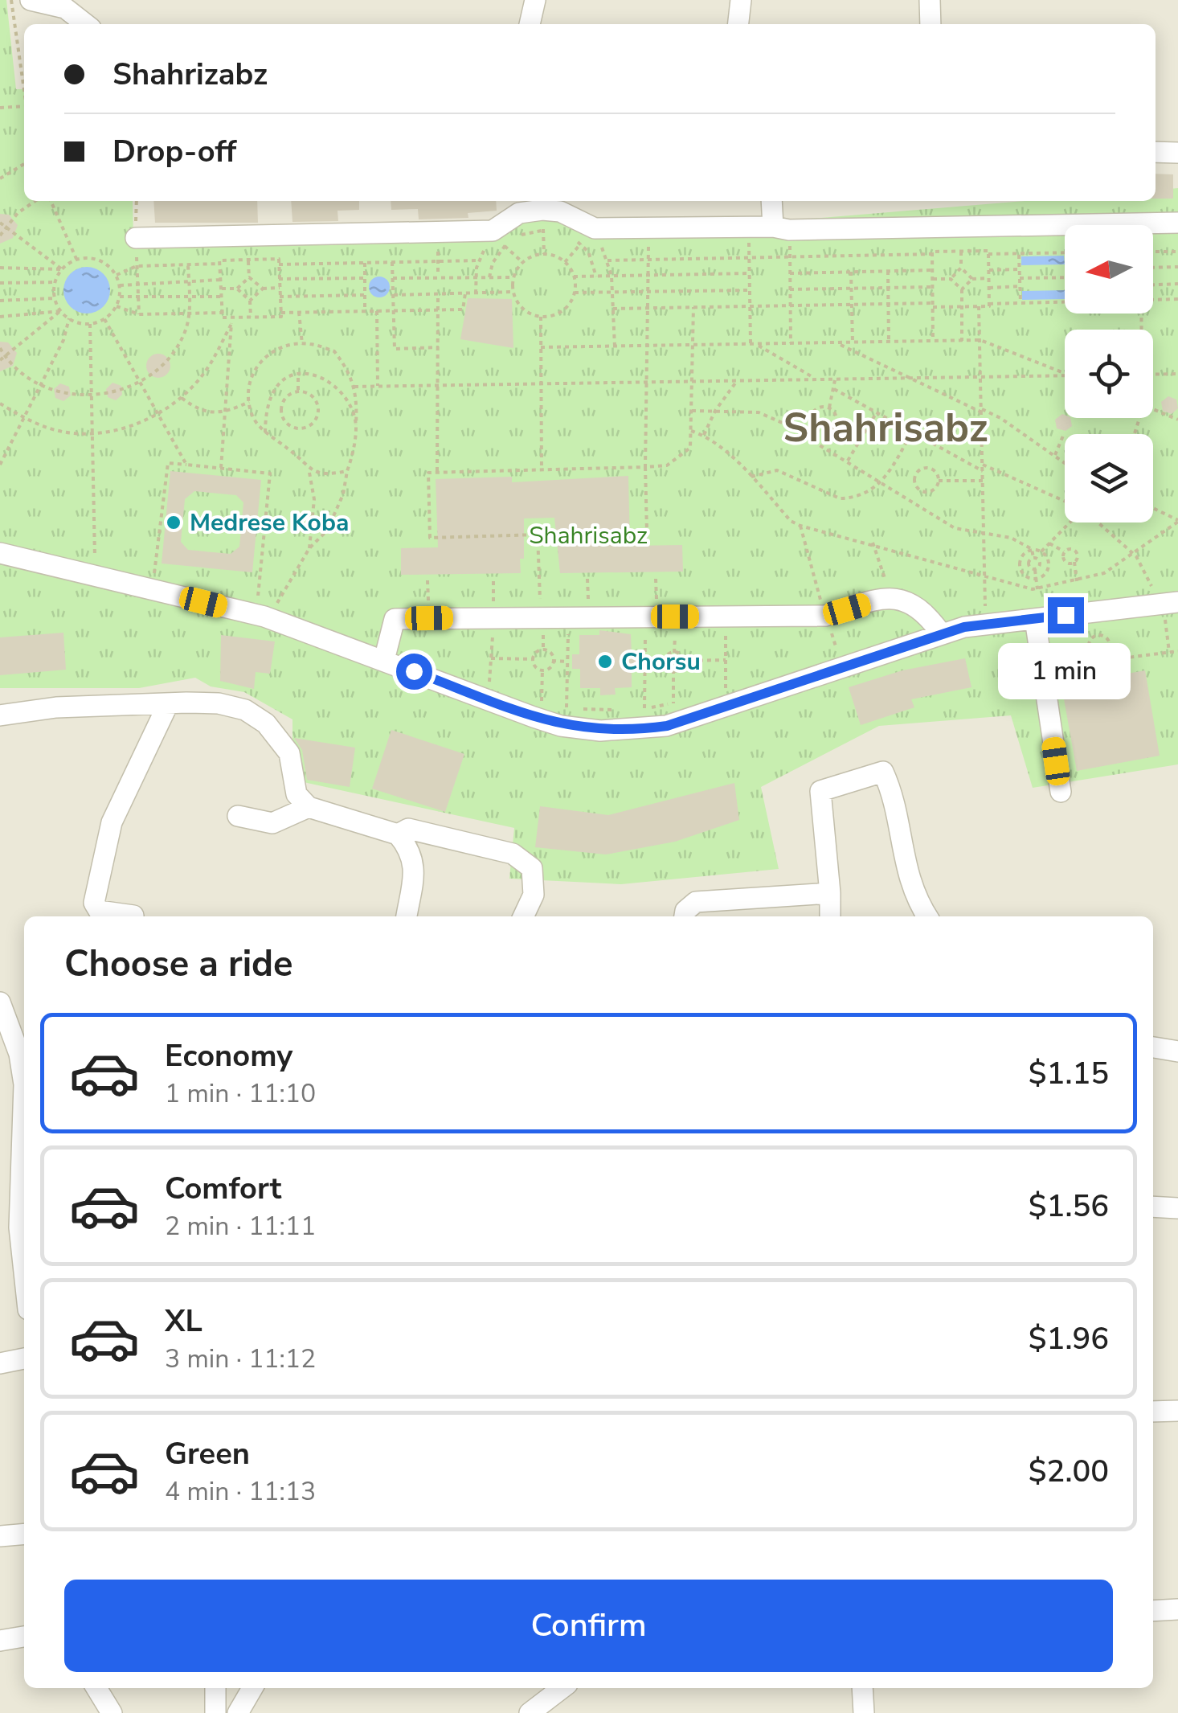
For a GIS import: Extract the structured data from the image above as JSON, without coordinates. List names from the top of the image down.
{
  "districts": ["Shahrisabz"],
  "parks": ["Shahrisabz"],
  "places": ["Medrese Koba", "Chorsu"],
  "north": "left",
  "page": {
    "banner": ["Shahrizabz", "Drop-off"],
    "bubble": "1 min",
    "heading": "Choose a ride",
    "list": [
      {
        "name": "Economy",
        "note": "1 min · 11:10",
        "value": "$1.15"
      },
      {
        "name": "Comfort",
        "note": "2 min · 11:11",
        "value": "$1.56"
      },
      {
        "name": "XL",
        "note": "3 min · 11:12",
        "value": "$1.96"
      },
      {
        "name": "Green",
        "note": "4 min · 11:13",
        "value": "$2.00"
      }
    ],
    "buttons": "Confirm"
  }
}
